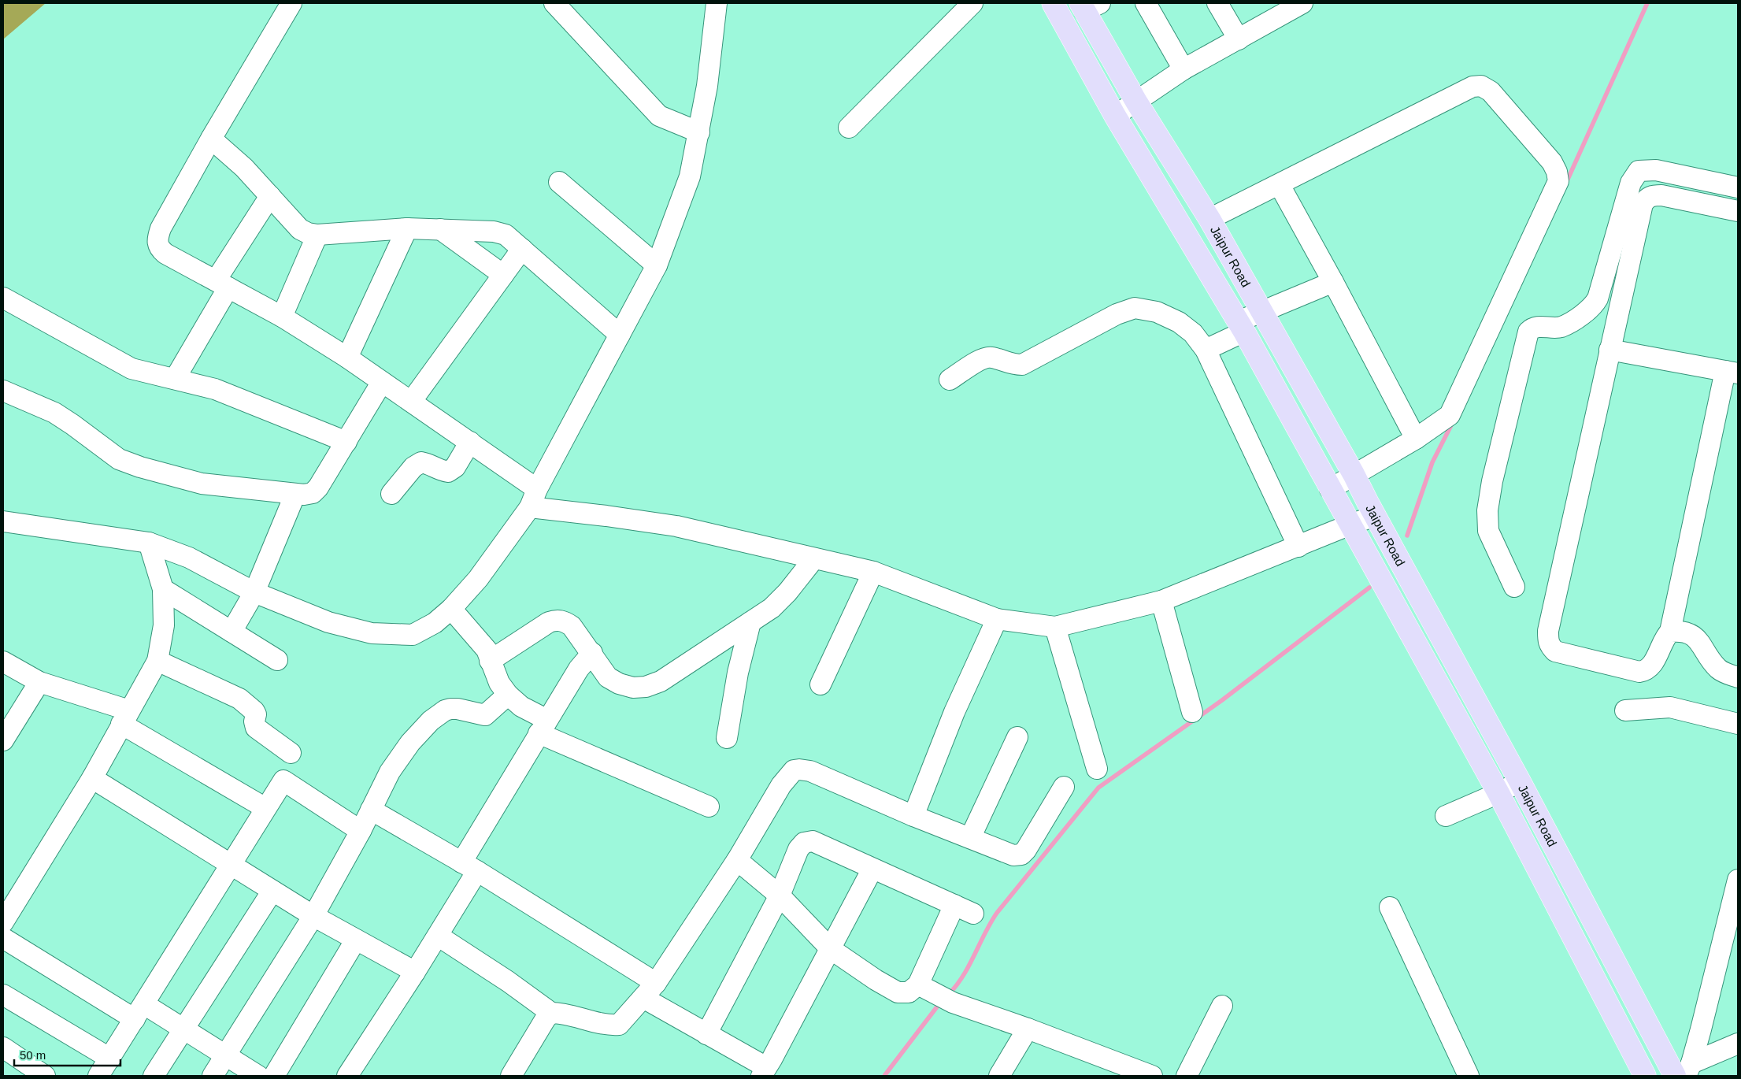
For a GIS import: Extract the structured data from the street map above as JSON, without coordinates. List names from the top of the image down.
{
  "streets": {
    "main road": ["Jaipur Road"]
  },
  "scale_bar": "50 m"
}
